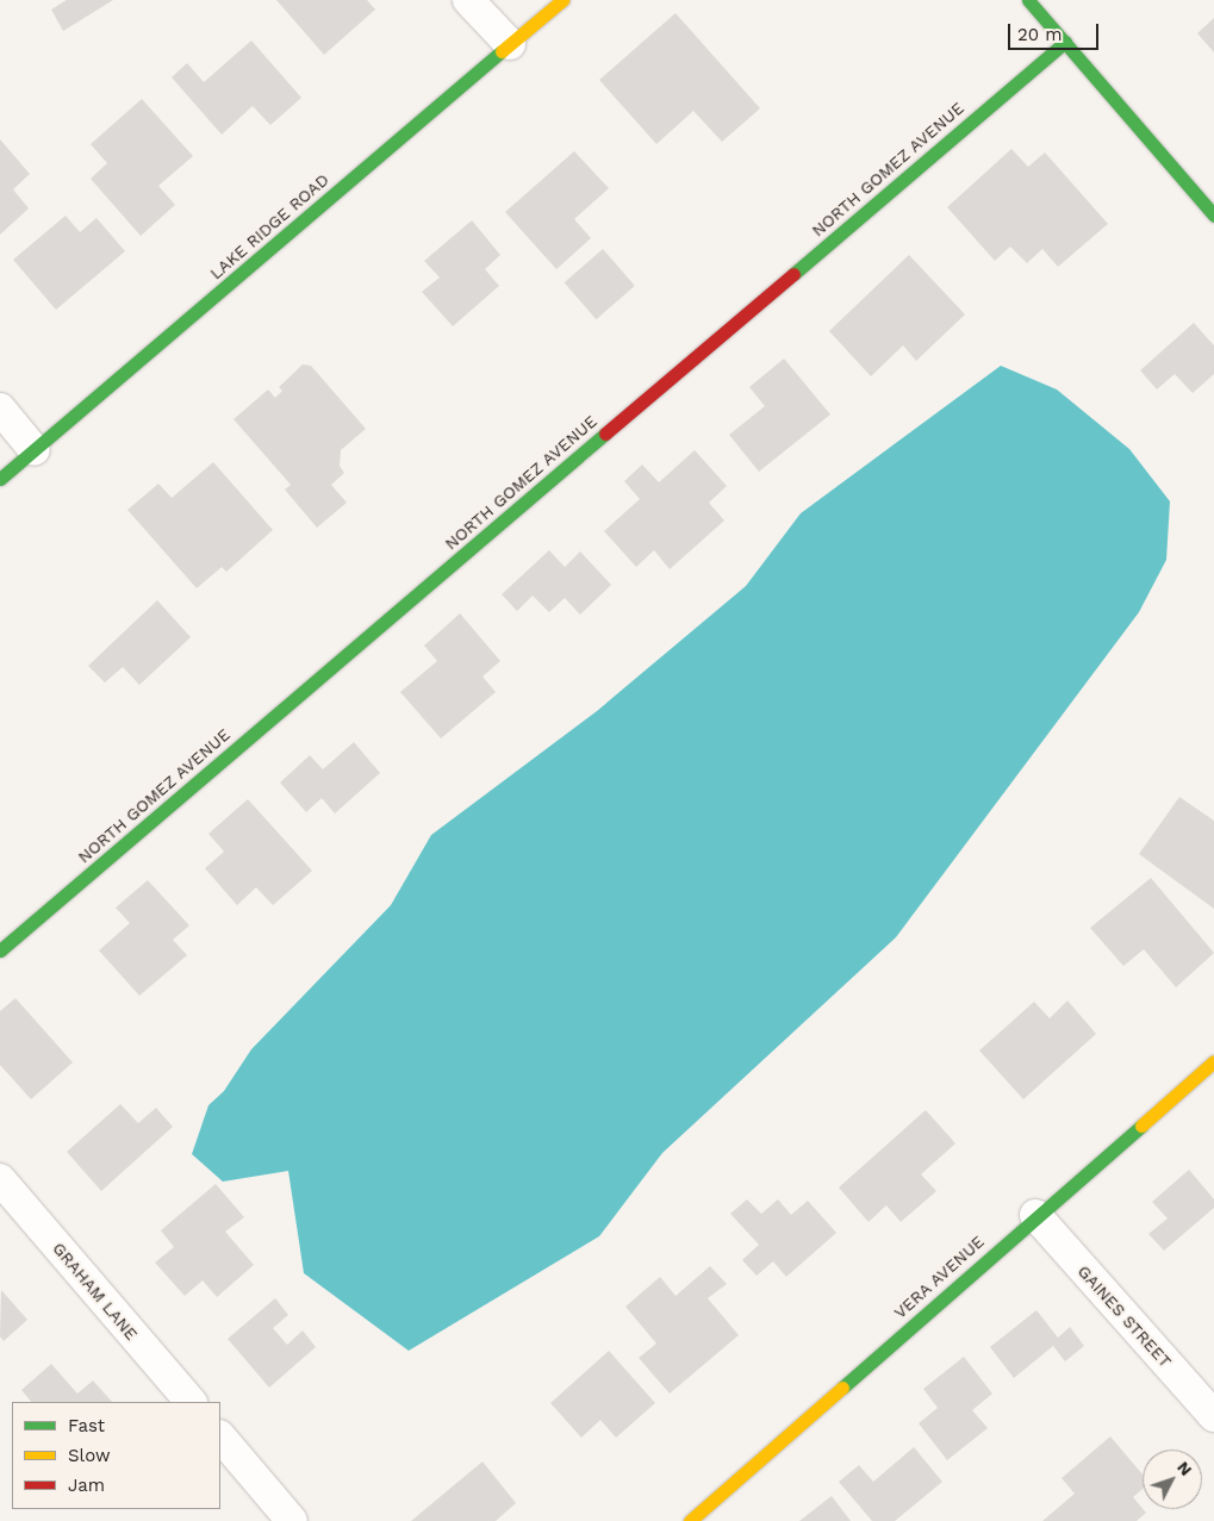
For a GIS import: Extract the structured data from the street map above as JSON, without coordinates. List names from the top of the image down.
{
  "streets": {
    "street": [
      "NORTH GOMEZ AVENUE",
      "LAKE RIDGE ROAD",
      "VERA AVENUE",
      "GRAHAM LANE",
      "GAINES STREET"
    ]
  },
  "crossings": [
    ["VERA AVENUE", "GAINES STREET"]
  ],
  "legend": ["Fast", "Slow", "Jam"],
  "scale_bar": "20 m",
  "north": "top right"
}
